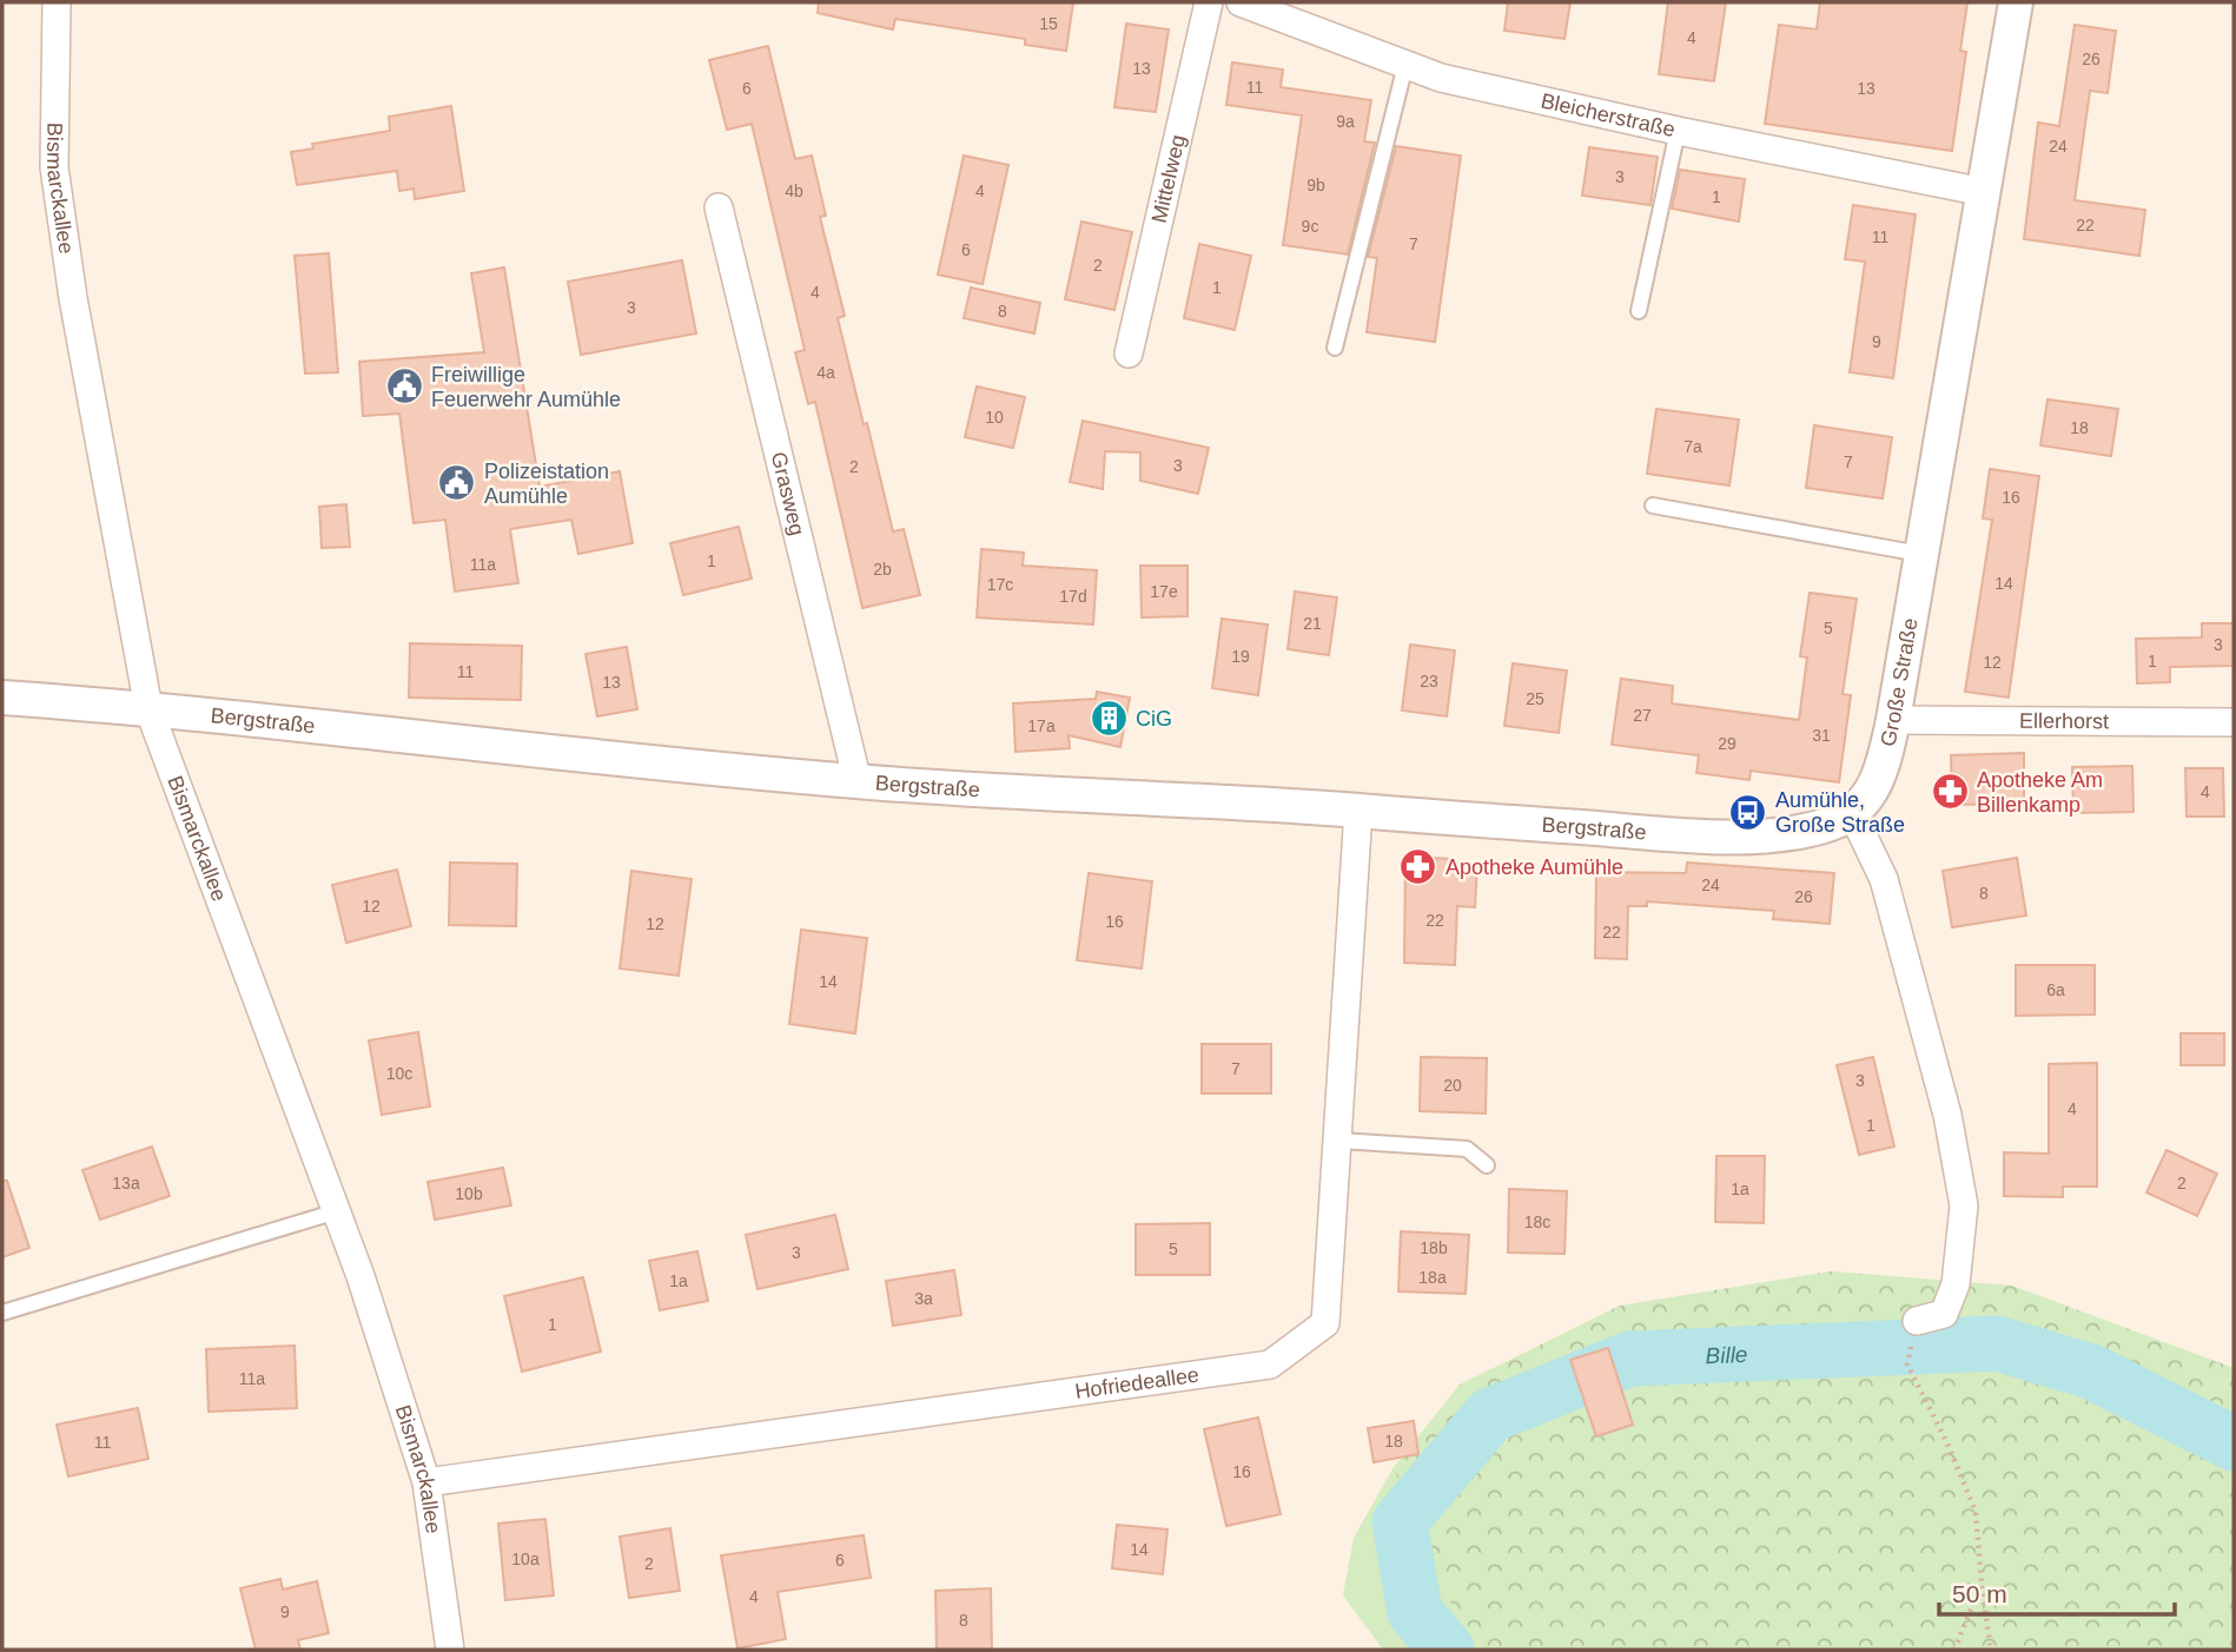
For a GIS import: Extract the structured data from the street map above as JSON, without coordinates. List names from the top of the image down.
{
  "streets": {
    "street": [
      "Bleicherstraße",
      "Mittelweg",
      "Bismarckallee",
      "Grasweg",
      "Große Straße",
      "Ellerhorst",
      "Bergstraße",
      "Hofriedeallee"
    ]
  },
  "crossings": [
    ["Bleicherstraße", "Große Straße"],
    ["Bismarckallee", "Bergstraße"],
    ["Bismarckallee", "Hofriedeallee"],
    ["Grasweg", "Bergstraße"],
    ["Große Straße", "Ellerhorst"],
    ["Große Straße", "Bergstraße"],
    ["Bergstraße", "Hofriedeallee"]
  ],
  "water": ["Bille"],
  "places": {
    "public building": ["Freiwillige Feuerwehr Aumühle", "Polizeistation Aumühle"],
    "building": ["CiG"],
    "pharmacy": ["Apotheke Am Billenkamp", "Apotheke Aumühle"],
    "bus stop": ["Aumühle, Große Straße"]
  },
  "house_numbers": [
    "15",
    "4",
    "26",
    "13",
    "11",
    "6",
    "13",
    "9a",
    "24",
    "3",
    "9b",
    "4b",
    "4",
    "1",
    "22",
    "9c",
    "11",
    "7",
    "6",
    "2",
    "1",
    "4",
    "3",
    "8",
    "9",
    "4a",
    "10",
    "18",
    "7a",
    "7",
    "3",
    "2",
    "16",
    "1",
    "11a",
    "2b",
    "14",
    "17c",
    "17e",
    "17d",
    "21",
    "5",
    "3",
    "19",
    "1",
    "12",
    "11",
    "23",
    "13",
    "25",
    "27",
    "17a",
    "31",
    "29",
    "4",
    "24",
    "8",
    "26",
    "12",
    "22",
    "16",
    "12",
    "22",
    "14",
    "6a",
    "7",
    "10c",
    "3",
    "20",
    "4",
    "1",
    "13a",
    "2",
    "1a",
    "10b",
    "18c",
    "18b",
    "5",
    "3",
    "18a",
    "1a",
    "3a",
    "1",
    "11a",
    "18",
    "11",
    "16",
    "14",
    "10a",
    "6",
    "2",
    "4",
    "9",
    "8"
  ],
  "scale_bar": "50 m"
}
